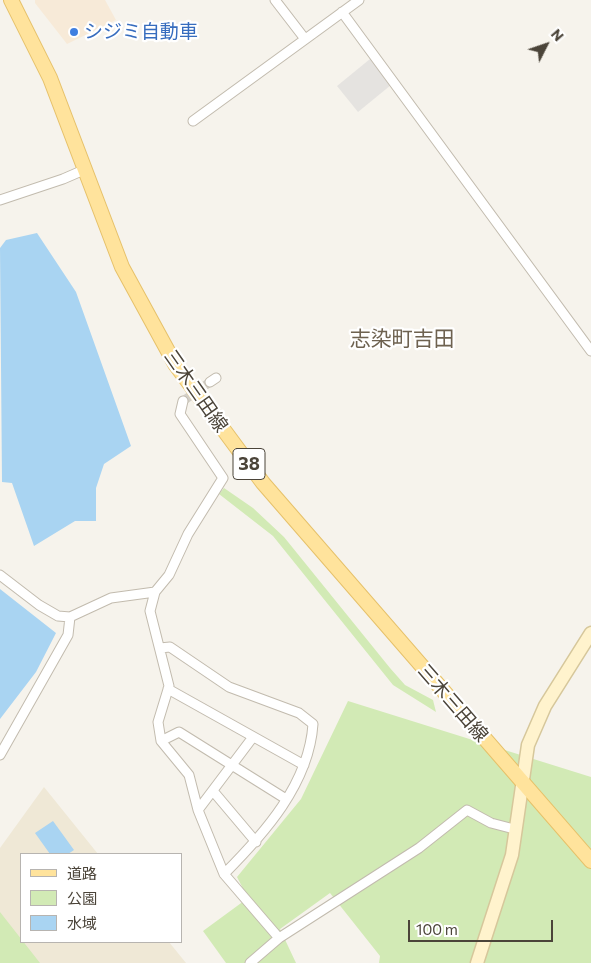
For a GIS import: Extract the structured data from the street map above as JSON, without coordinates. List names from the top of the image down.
{
  "streets": {
    "main road": ["三木三田線", "38"]
  },
  "districts": ["志染町吉田"],
  "places": ["シジミ自動車"],
  "legend": ["道路", "公園", "水域"],
  "scale_bar": "100 m",
  "north": "top right"
}
